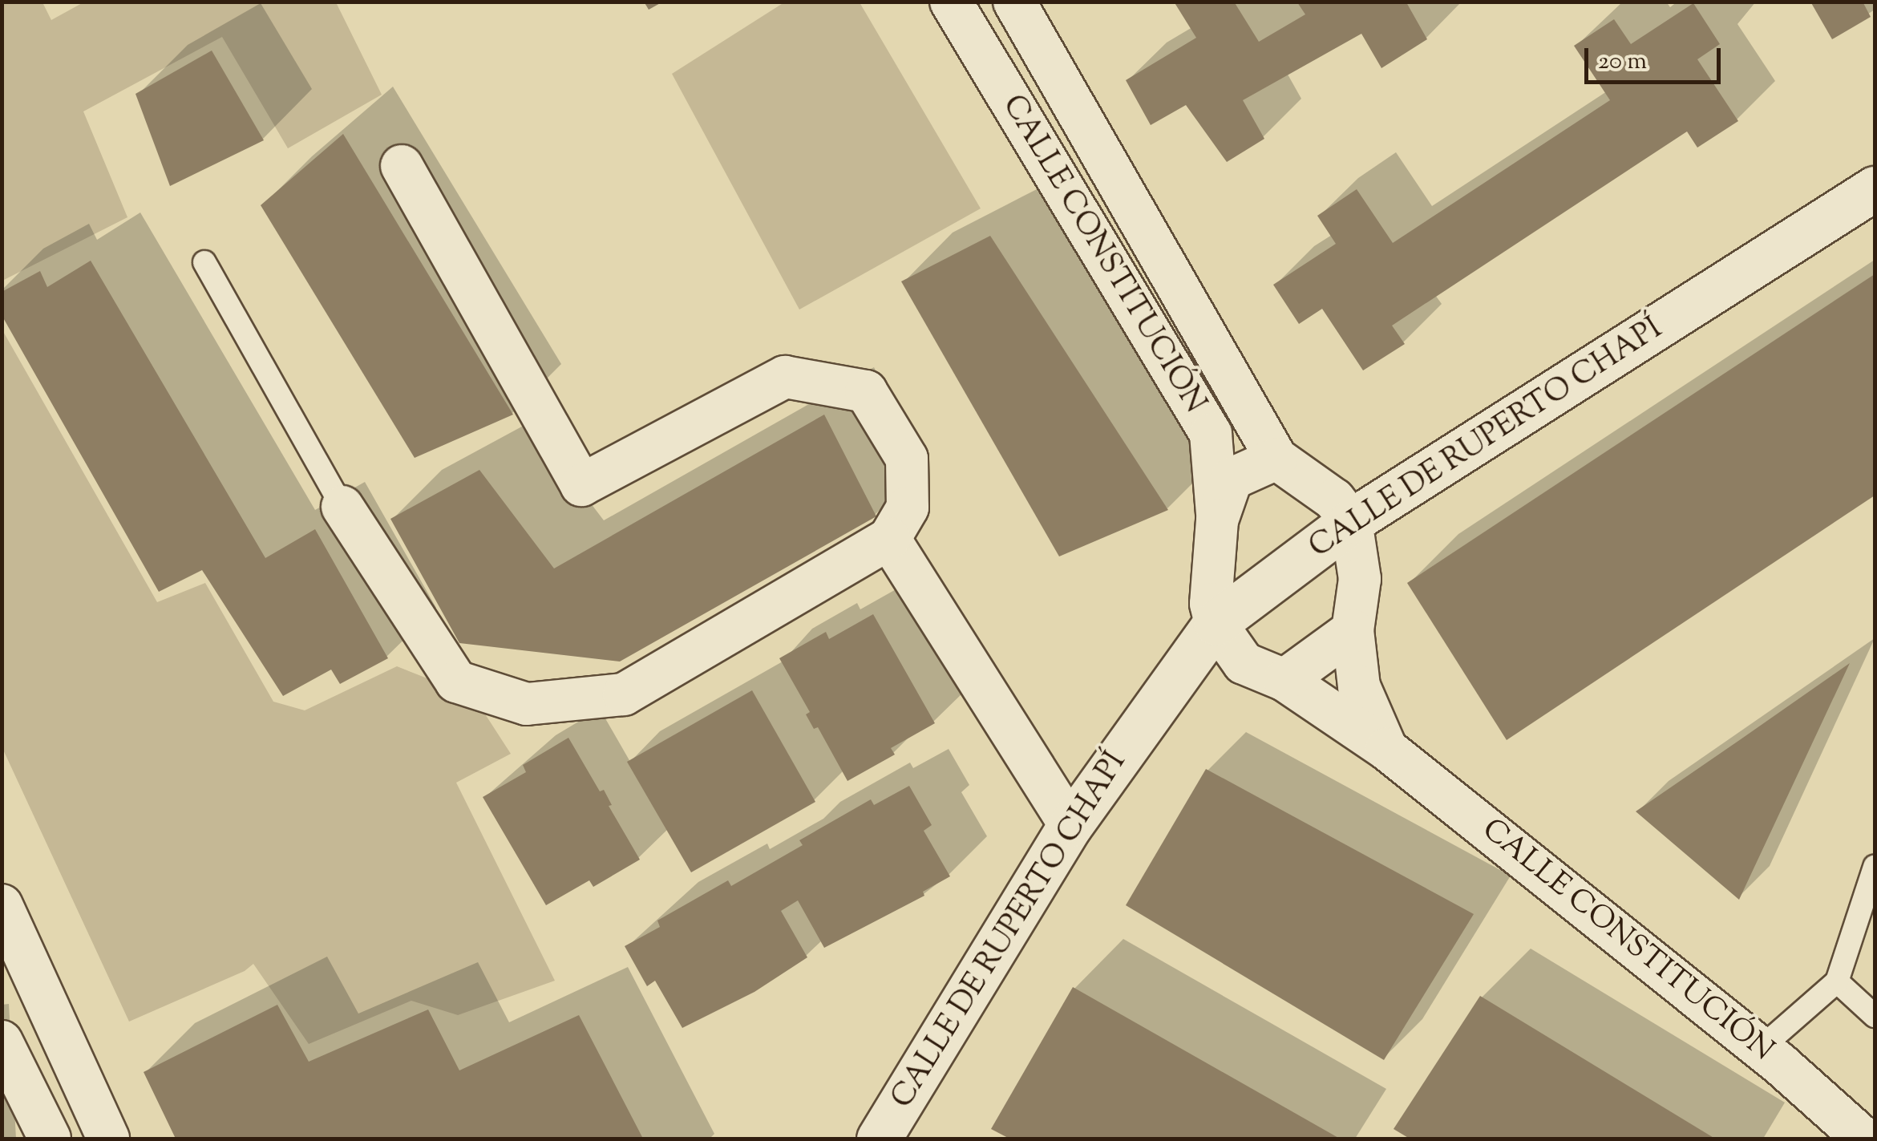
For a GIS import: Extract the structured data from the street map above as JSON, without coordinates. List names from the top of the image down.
{
  "streets": {
    "street": ["CALLE CONSTITUCIÓN", "CALLE DE RUPERTO CHAPÍ"]
  },
  "crossings": [
    ["CALLE CONSTITUCIÓN", "CALLE DE RUPERTO CHAPÍ"]
  ],
  "scale_bar": "20 m"
}
